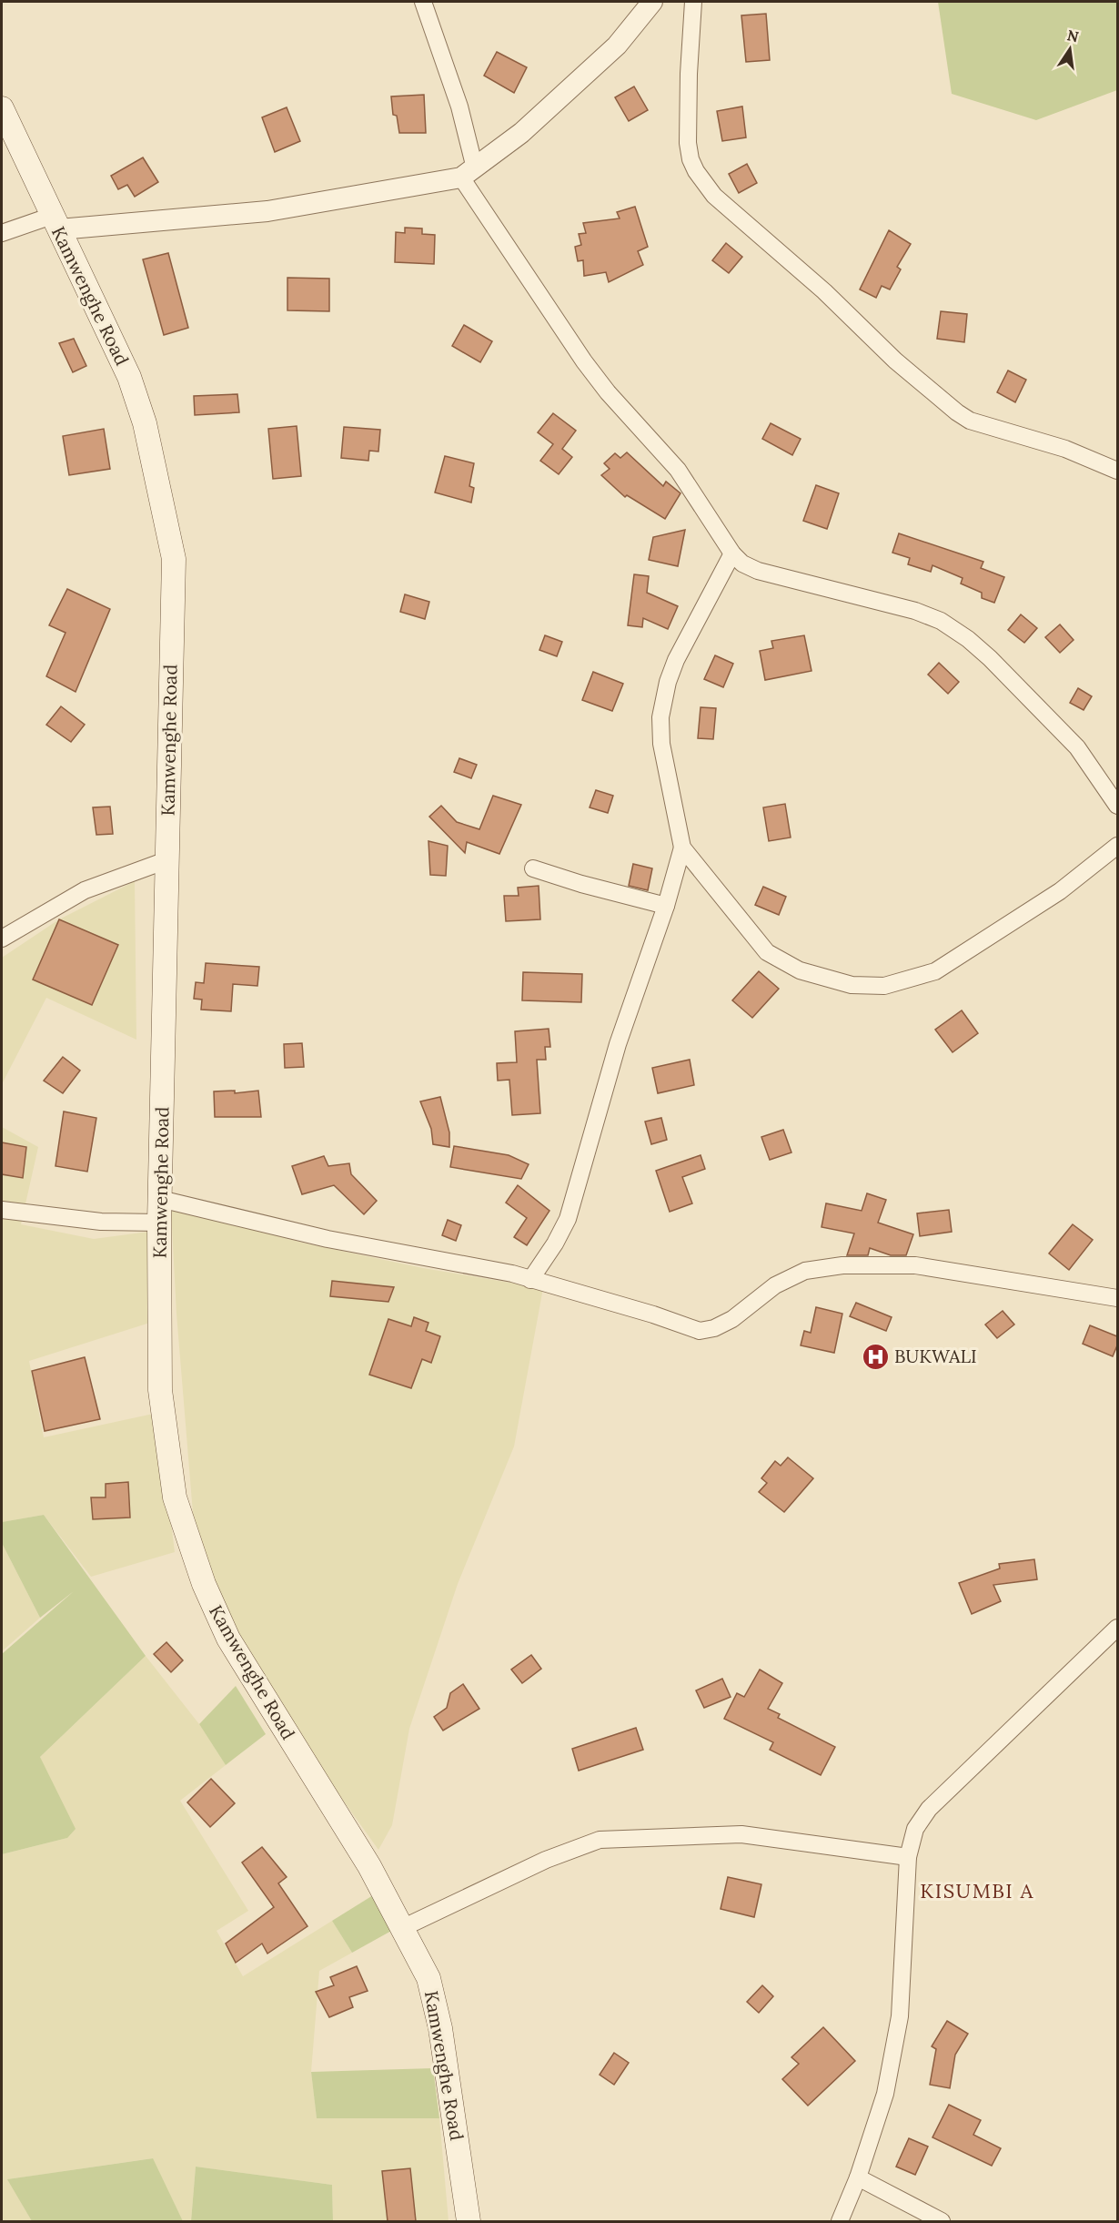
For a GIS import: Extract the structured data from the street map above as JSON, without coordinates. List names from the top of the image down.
{
  "streets": {
    "main road": ["Kamwenghe Road"]
  },
  "districts": ["KISUMBI A"],
  "places": {
    "hospital": ["BUKWALI"]
  },
  "north": "top"
}
